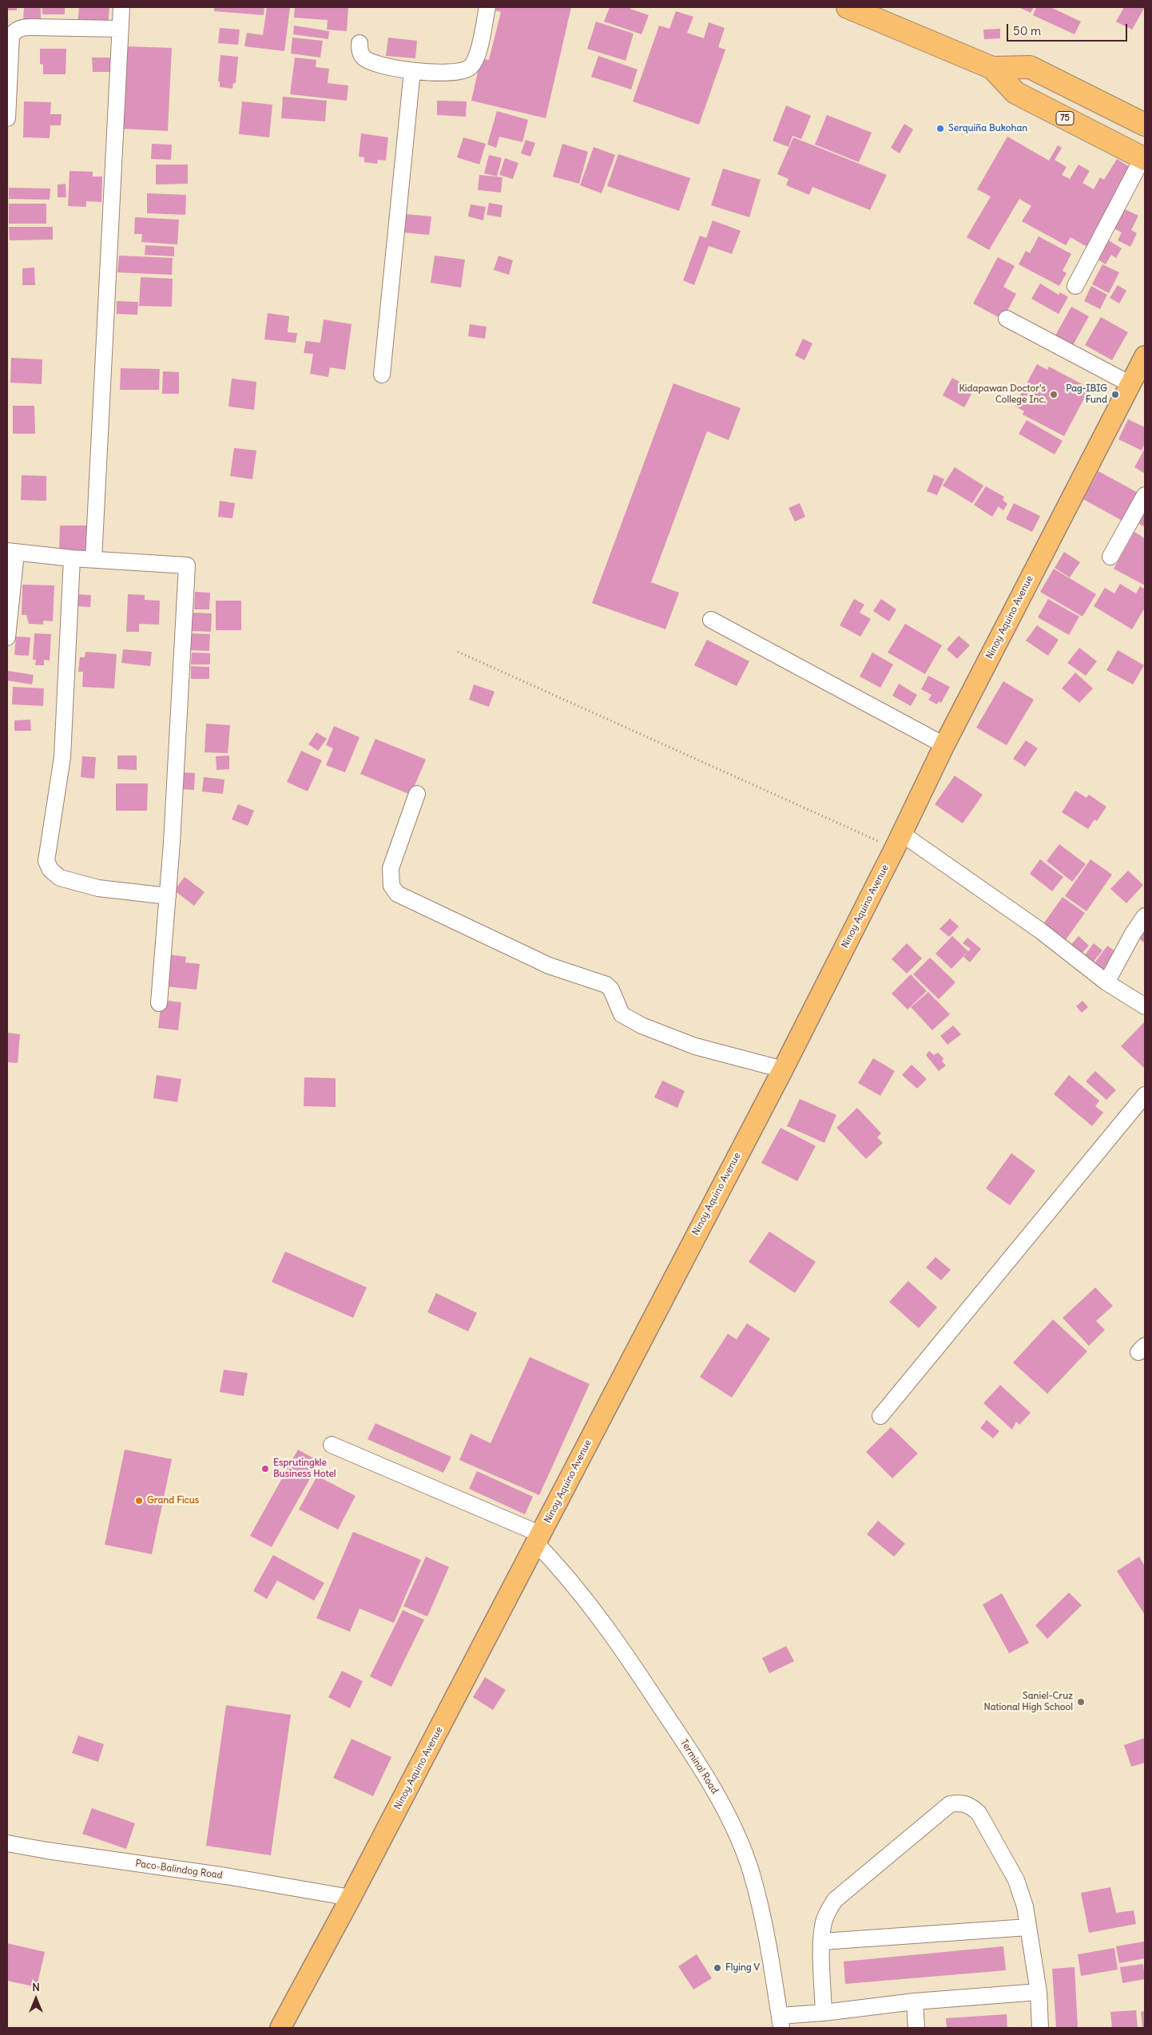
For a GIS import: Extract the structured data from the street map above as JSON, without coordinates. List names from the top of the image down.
{
  "streets": {
    "highway": ["75"],
    "main road": ["Ninoy Aquino Avenue"],
    "street": ["Terminal Road", "Paco-Balindog Road"]
  },
  "crossings": [
    ["Ninoy Aquino Avenue", "Terminal Road"],
    ["Ninoy Aquino Avenue", "Paco-Balindog Road"]
  ],
  "places": [
    "Serquiña Bukohan",
    "Kidapawan Doctor's College Inc.",
    "Pag-IBIG Fund",
    "Esprutingkle Business Hotel",
    "Grand Ficus",
    "Saniel-Cruz National High School",
    "Flying V"
  ],
  "scale_bar": "50 m",
  "north": "top"
}
